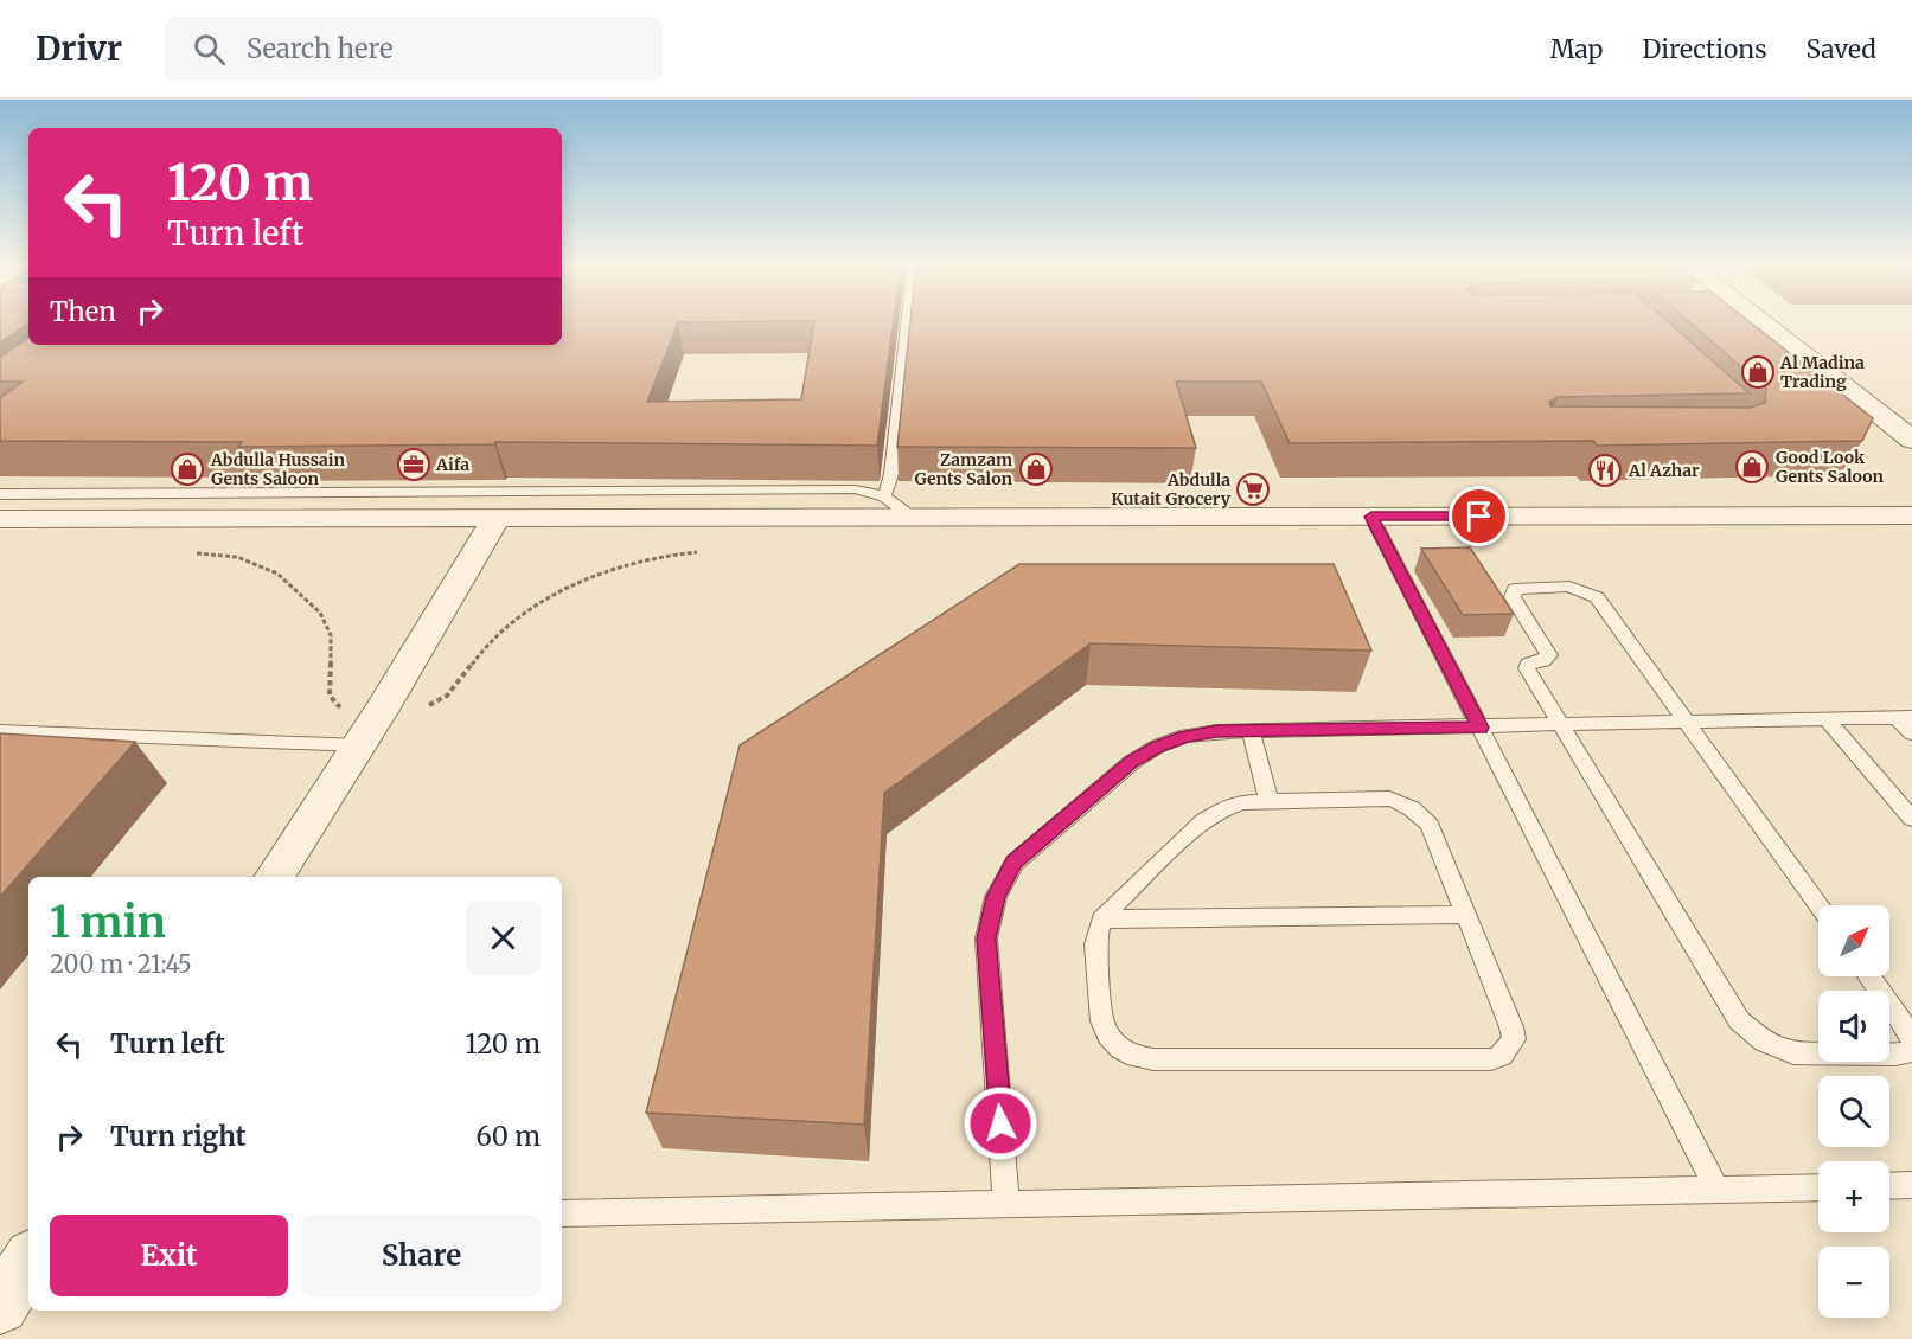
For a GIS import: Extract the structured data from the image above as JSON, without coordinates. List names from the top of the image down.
{
  "places": {
    "shop": [
      "Al Madina Trading",
      "Good Look Gents Saloon",
      "Abdulla Hussain Gents Saloon",
      "Zamzam Gents Salon"
    ],
    "office": ["Aifa"],
    "restaurant": ["Al Azhar"],
    "supermarket": ["Abdulla Kutait Grocery"]
  },
  "north": "top right",
  "page": {
    "header": "Drivr",
    "search": "Search here",
    "nav": ["Map", "Directions", "Saved"],
    "turn": ["120 m", "Turn left"],
    "then": "Then",
    "heading": ["1 min", "200 m · 21:45"],
    "map_buttons": ["+", "−"],
    "list": [
      {
        "name": "Turn left",
        "value": "120 m"
      },
      {
        "name": "Turn right",
        "value": "60 m"
      }
    ],
    "buttons": ["Exit", "Share"]
  }
}
